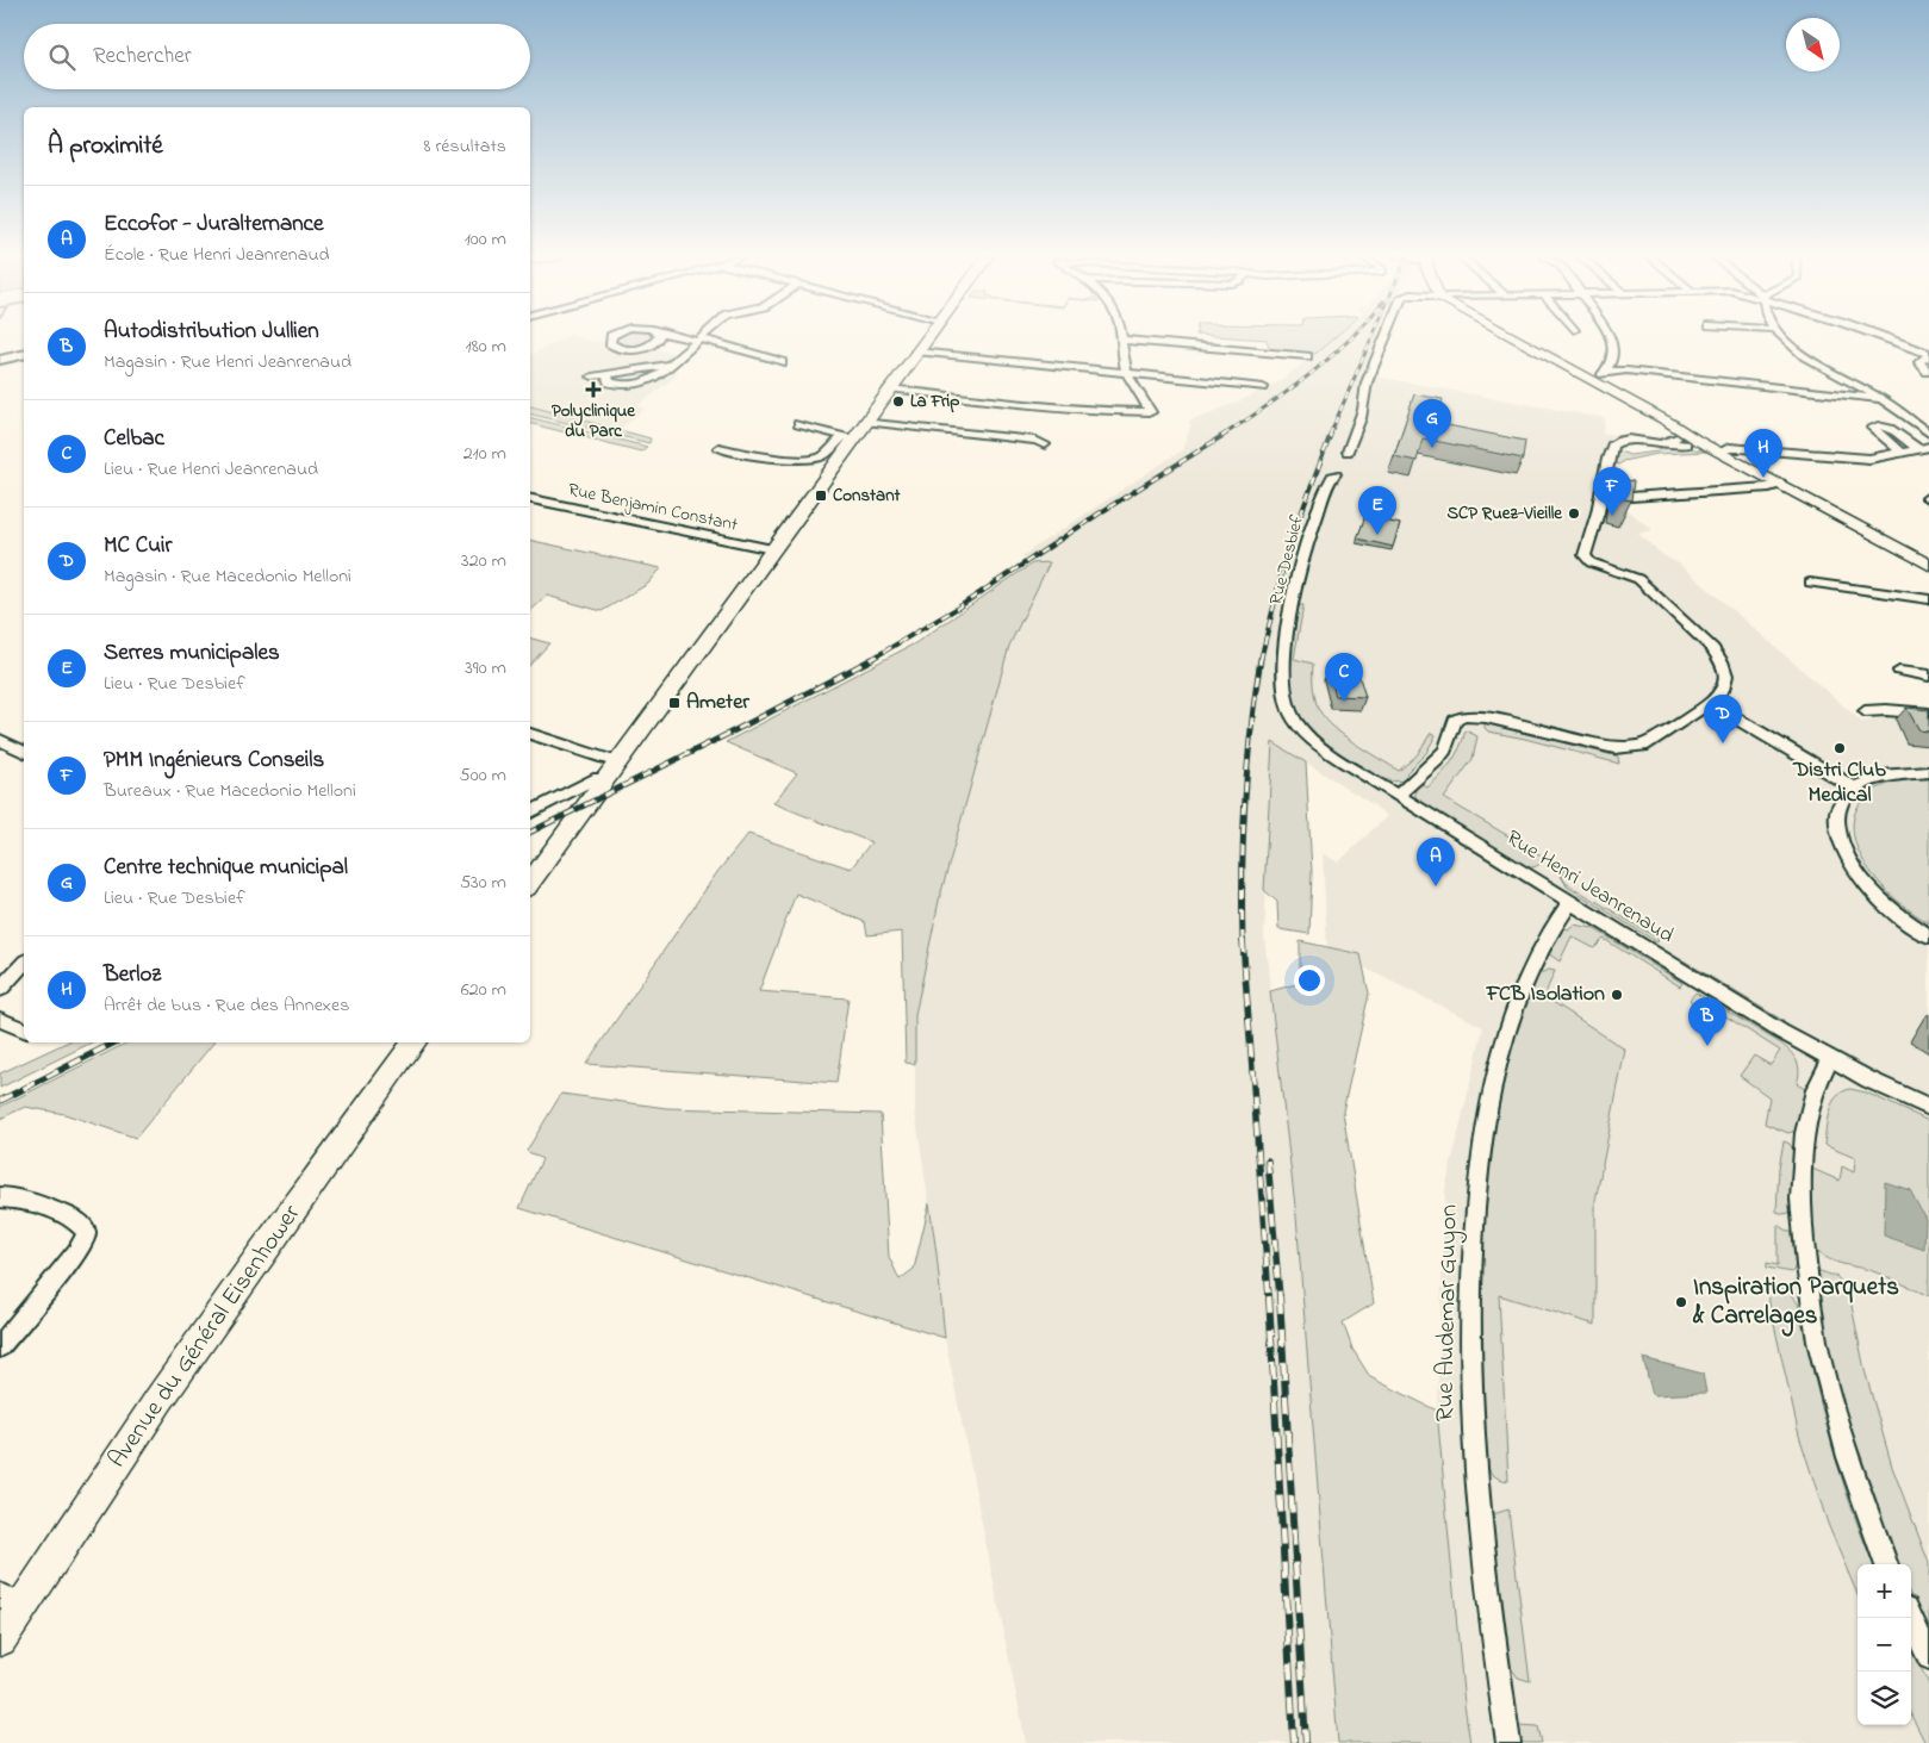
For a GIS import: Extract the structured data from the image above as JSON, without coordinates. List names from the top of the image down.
{
  "streets": {
    "main road": ["Avenue du Général Eisenhower"],
    "street": [
      "Rue Benjamin Constant",
      "Rue Desbief",
      "Rue Henri Jeanrenaud",
      "Rue Audemar Guyon"
    ]
  },
  "crossings": [
    ["Rue Desbief", "Rue Henri Jeanrenaud"],
    ["Rue Henri Jeanrenaud", "Rue Audemar Guyon"]
  ],
  "places": {
    "health": ["Polyclinique du Parc"],
    "other": [
      "La Frip",
      "SCP Ruez-Vieille",
      "Distri Club Medical",
      "FCB Isolation",
      "Inspiration Parquets & Carrelages"
    ],
    "transit": ["Constant", "Ameter"]
  },
  "north": "bottom right",
  "page": {
    "search": "Rechercher",
    "heading": ["À proximité", "8 résultats"],
    "list": [
      {
        "mark": "A",
        "name": "Eccofor - Juralternance",
        "note": "École · Rue Henri Jeanrenaud",
        "value": "100 m"
      },
      {
        "mark": "B",
        "name": "Autodistribution Jullien",
        "note": "Magasin · Rue Henri Jeanrenaud",
        "value": "180 m"
      },
      {
        "mark": "C",
        "name": "Celbac",
        "note": "Lieu · Rue Henri Jeanrenaud",
        "value": "210 m"
      },
      {
        "mark": "D",
        "name": "MC Cuir",
        "note": "Magasin · Rue Macedonio Melloni",
        "value": "320 m"
      },
      {
        "mark": "E",
        "name": "Serres municipales",
        "note": "Lieu · Rue Desbief",
        "value": "390 m"
      },
      {
        "mark": "F",
        "name": "PMM Ingénieurs Conseils",
        "note": "Bureaux · Rue Macedonio Melloni",
        "value": "500 m"
      },
      {
        "mark": "G",
        "name": "Centre technique municipal",
        "note": "Lieu · Rue Desbief",
        "value": "530 m"
      },
      {
        "mark": "H",
        "name": "Berloz",
        "note": "Arrêt de bus · Rue des Annexes",
        "value": "620 m"
      }
    ],
    "pins": [
      "G",
      "H",
      "F",
      "E",
      "C",
      "D",
      "A",
      "B"
    ],
    "map_buttons": ["+", "−"]
  }
}
